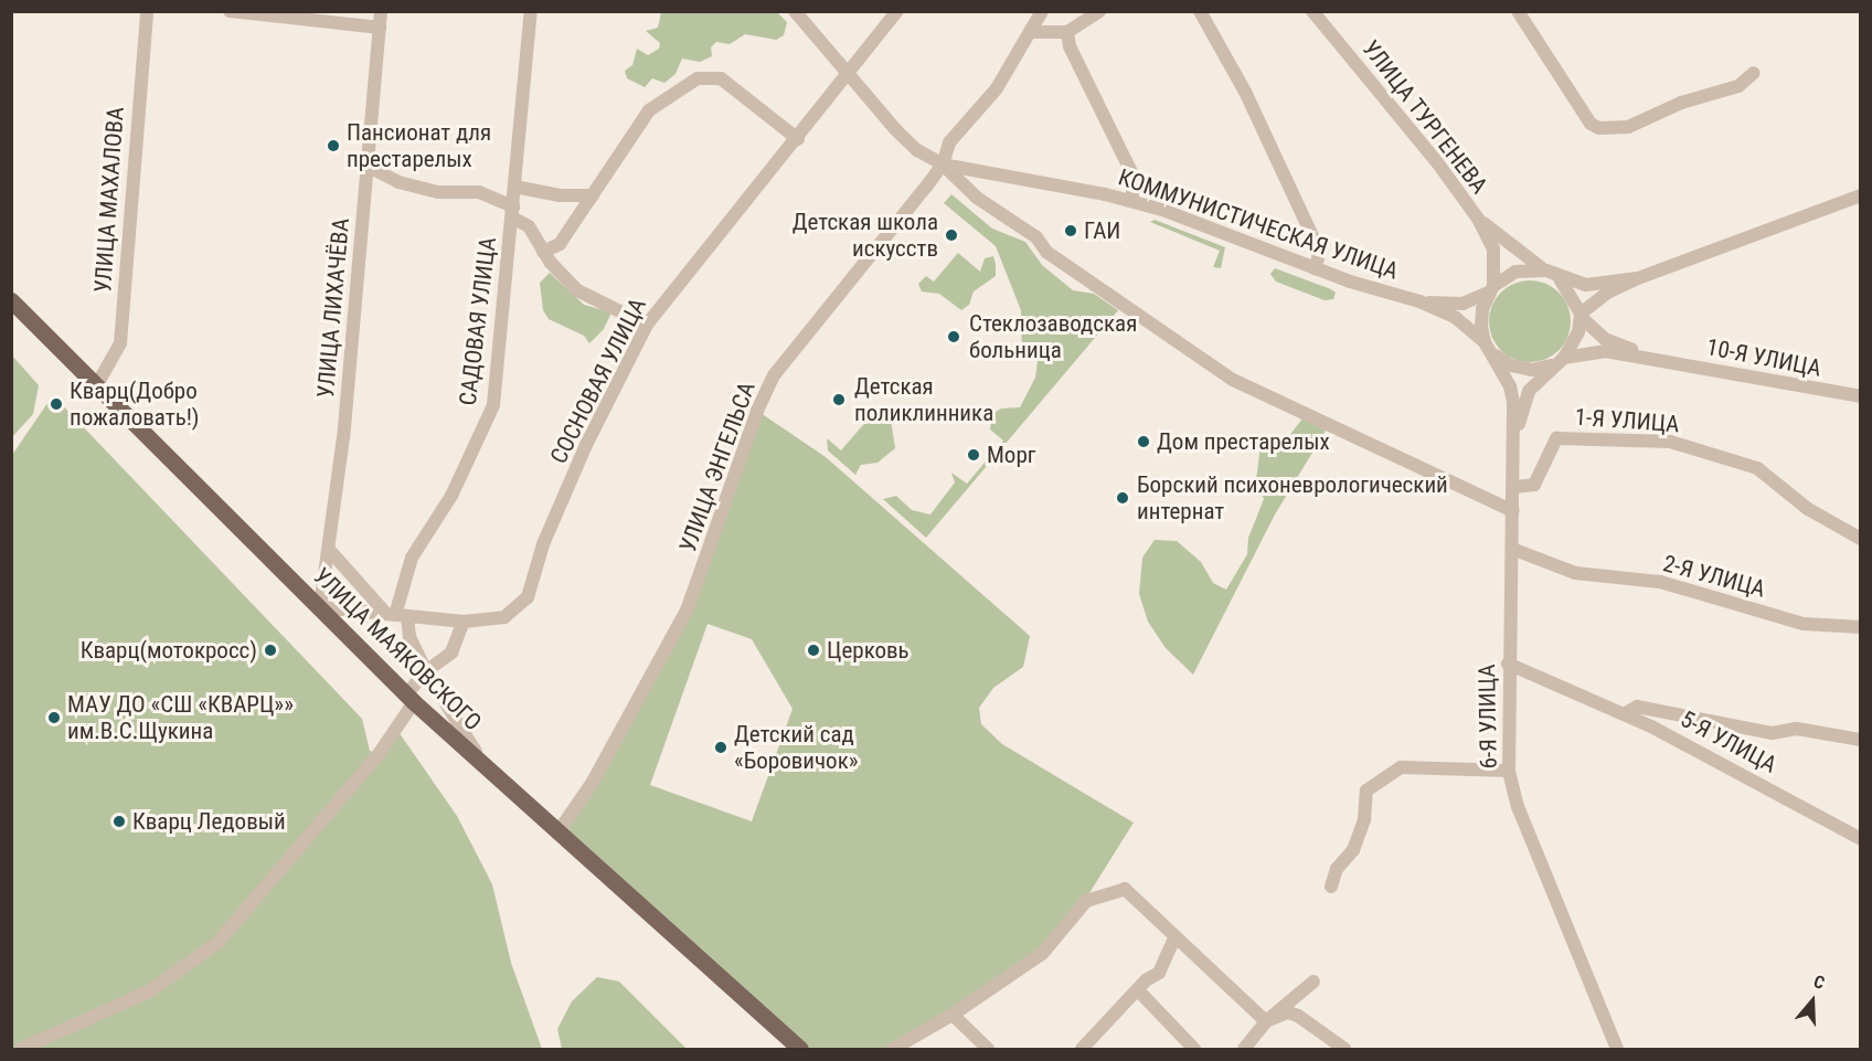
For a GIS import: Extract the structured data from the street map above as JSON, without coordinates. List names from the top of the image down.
{
  "streets": {
    "main road": ["УЛИЦА МАЯКОВСКОГО"],
    "street": [
      "УЛИЦА ТУРГЕНЕВА",
      "УЛИЦА МАХАЛОВА",
      "КОММУНИСТИЧЕСКАЯ УЛИЦА",
      "УЛИЦА ЛИХАЧЁВА",
      "САДОВАЯ УЛИЦА",
      "10-Я УЛИЦА",
      "СОСНОВАЯ УЛИЦА",
      "1-Я УЛИЦА",
      "УЛИЦА ЭНГЕЛЬСА",
      "2-Я УЛИЦА",
      "6-Я УЛИЦА",
      "5-Я УЛИЦА"
    ]
  },
  "crossings": [
    ["УЛИЦА ТУРГЕНЕВА", "КОММУНИСТИЧЕСКАЯ УЛИЦА"],
    ["УЛИЦА ТУРГЕНЕВА", "10-Я УЛИЦА"],
    ["УЛИЦА МАХАЛОВА", "УЛИЦА МАЯКОВСКОГО"],
    ["КОММУНИСТИЧЕСКАЯ УЛИЦА", "10-Я УЛИЦА"],
    ["КОММУНИСТИЧЕСКАЯ УЛИЦА", "СОСНОВАЯ УЛИЦА"],
    ["КОММУНИСТИЧЕСКАЯ УЛИЦА", "УЛИЦА ЭНГЕЛЬСА"],
    ["УЛИЦА ЛИХАЧЁВА", "СОСНОВАЯ УЛИЦА"],
    ["УЛИЦА ЛИХАЧЁВА", "УЛИЦА МАЯКОВСКОГО"],
    ["САДОВАЯ УЛИЦА", "СОСНОВАЯ УЛИЦА"],
    ["СОСНОВАЯ УЛИЦА", "УЛИЦА МАЯКОВСКОГО"],
    ["1-Я УЛИЦА", "6-Я УЛИЦА"],
    ["УЛИЦА ЭНГЕЛЬСА", "УЛИЦА МАЯКОВСКОГО"],
    ["2-Я УЛИЦА", "6-Я УЛИЦА"],
    ["6-Я УЛИЦА", "5-Я УЛИЦА"]
  ],
  "places": [
    "Пансионат для престарелых",
    "ГАИ",
    "Детская школа искусств",
    "Стеклозаводская больница",
    "Детская поликлинника",
    "Кварц(Добро пожаловать!)",
    "Дом престарелых",
    "Морг",
    "Борский психоневрологический интернат",
    "Кварц(мотокросс)",
    "Церковь",
    "МАУ ДО «СШ «КВАРЦ»» им.В.С.Щукина",
    "Детский сад «Боровичок»",
    "Кварц Ледовый"
  ],
  "north": "top"
}
